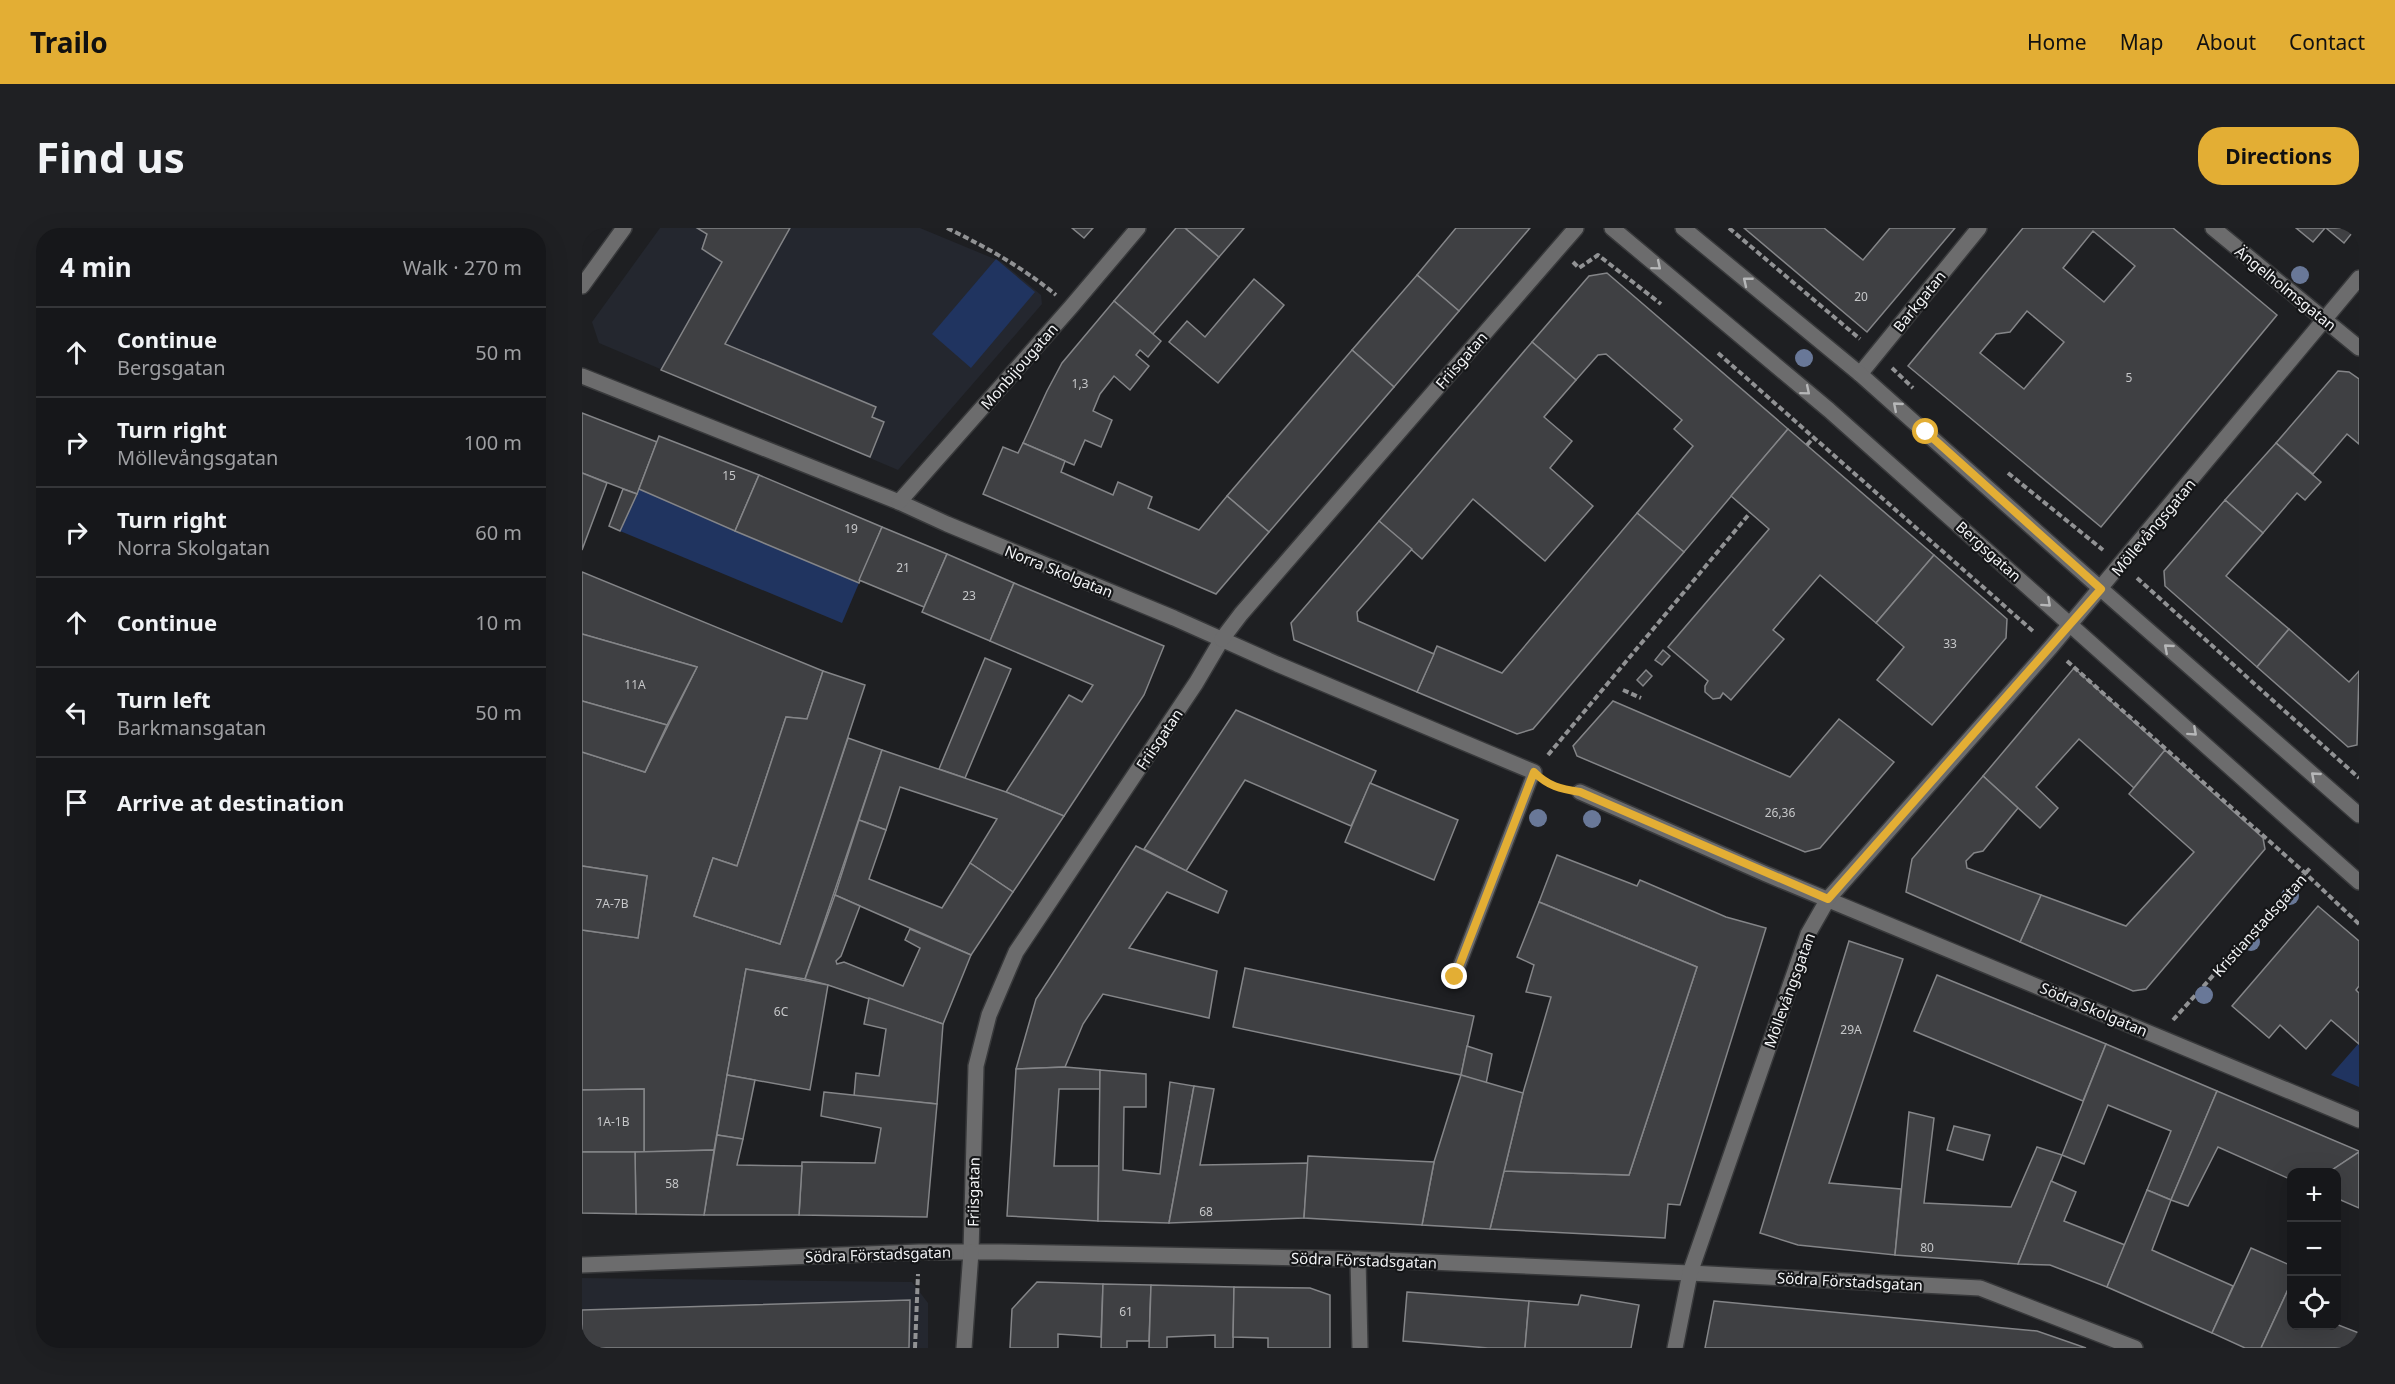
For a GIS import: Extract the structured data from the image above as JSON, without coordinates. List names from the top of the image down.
{
  "streets": {
    "street": [
      "Ängelholmsgatan",
      "Barkgatan",
      "Friisgatan",
      "Monbijougatan",
      "Möllevångsgatan",
      "Bergsgatan",
      "Norra Skolgatan",
      "Södra Skolgatan",
      "Södra Förstadsgatan"
    ],
    "path": ["Kristianstadsgatan"]
  },
  "crossings": [
    ["Ängelholmsgatan", "Möllevångsgatan"],
    ["Friisgatan", "Norra Skolgatan"],
    ["Friisgatan", "Södra Förstadsgatan"],
    ["Monbijougatan", "Norra Skolgatan"],
    ["Möllevångsgatan", "Bergsgatan"],
    ["Möllevångsgatan", "Södra Skolgatan"],
    ["Möllevångsgatan", "Södra Förstadsgatan"],
    ["Bergsgatan", "Kristianstadsgatan"],
    ["Kristianstadsgatan", "Södra Skolgatan"]
  ],
  "house_numbers": [
    "20",
    "5",
    "1,3",
    "15",
    "19",
    "21",
    "23",
    "33",
    "11A",
    "26,36",
    "7A-7B",
    "6C",
    "29A",
    "1A-1B",
    "58",
    "68",
    "80",
    "61"
  ],
  "page": {
    "header": "Trailo",
    "nav": [
      "Home",
      "Map",
      "About",
      "Contact"
    ],
    "buttons": "Directions",
    "title": "Find us",
    "heading": ["4 min", "Walk · 270 m"],
    "list": [
      ["Continue", "Bergsgatan", "50 m"],
      ["Turn right", "Möllevångsgatan", "100 m"],
      ["Turn right", "Norra Skolgatan", "60 m"],
      ["Continue", "10 m"],
      ["Turn left", "Barkmansgatan", "50 m"],
      "Arrive at destination"
    ],
    "map_buttons": ["+", "−"]
  }
}
